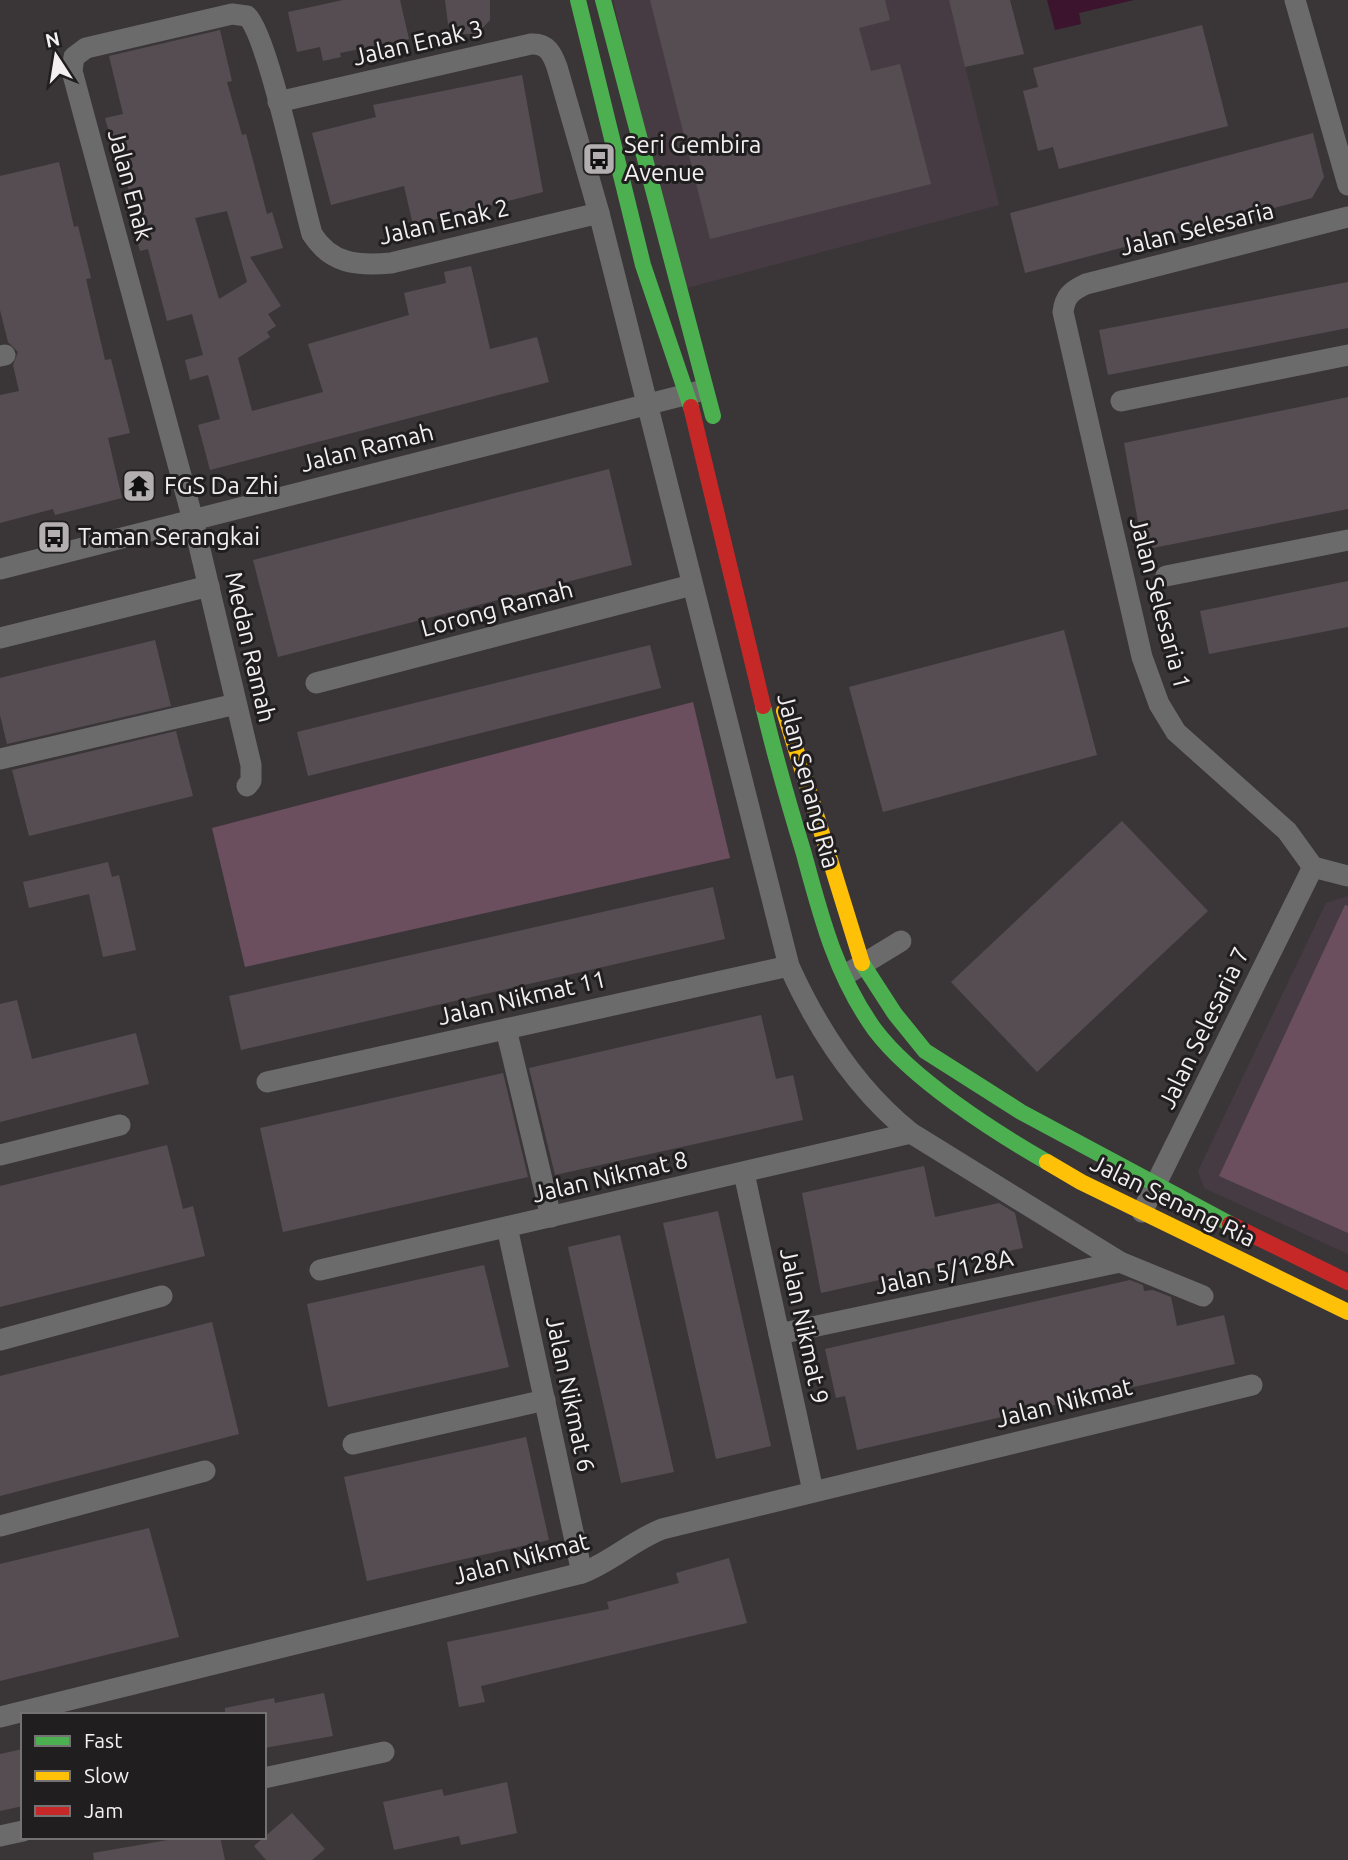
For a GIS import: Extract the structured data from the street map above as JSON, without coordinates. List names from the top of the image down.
{
  "streets": {
    "street": [
      "Jalan Enak 3",
      "Jalan Enak",
      "Jalan Enak 2",
      "Jalan Selesaria",
      "Jalan Ramah",
      "Jalan Selesaria 1",
      "Lorong Ramah",
      "Medan Ramah",
      "Jalan Senang Ria",
      "Jalan Nikmat 11",
      "Jalan Selesaria 7",
      "Jalan Nikmat 8",
      "Jalan 5/128A",
      "Jalan Nikmat 9",
      "Jalan Nikmat 6",
      "Jalan Nikmat"
    ]
  },
  "crossings": [
    ["Jalan Enak 3", "Jalan Enak 2"],
    ["Jalan Enak", "Jalan Enak 2"],
    ["Jalan Enak", "Jalan Ramah"],
    ["Jalan Enak", "Medan Ramah"],
    ["Jalan Selesaria", "Jalan Selesaria 1"],
    ["Jalan Ramah", "Medan Ramah"],
    ["Jalan Ramah", "Jalan Senang Ria"],
    ["Jalan Selesaria 1", "Jalan Selesaria 7"],
    ["Jalan Senang Ria", "Jalan Selesaria 7"],
    ["Jalan Nikmat 8", "Jalan Nikmat 9"],
    ["Jalan Nikmat 8", "Jalan Nikmat 6"],
    ["Jalan 5/128A", "Jalan Nikmat 9"],
    ["Jalan Nikmat 9", "Jalan Nikmat"],
    ["Jalan Nikmat 6", "Jalan Nikmat"]
  ],
  "places": {
    "bus stop": ["Seri Gembira Avenue", "Taman Serangkai"],
    "temple": ["FGS Da Zhi"]
  },
  "legend": ["Fast", "Slow", "Jam"],
  "north": "top"
}
